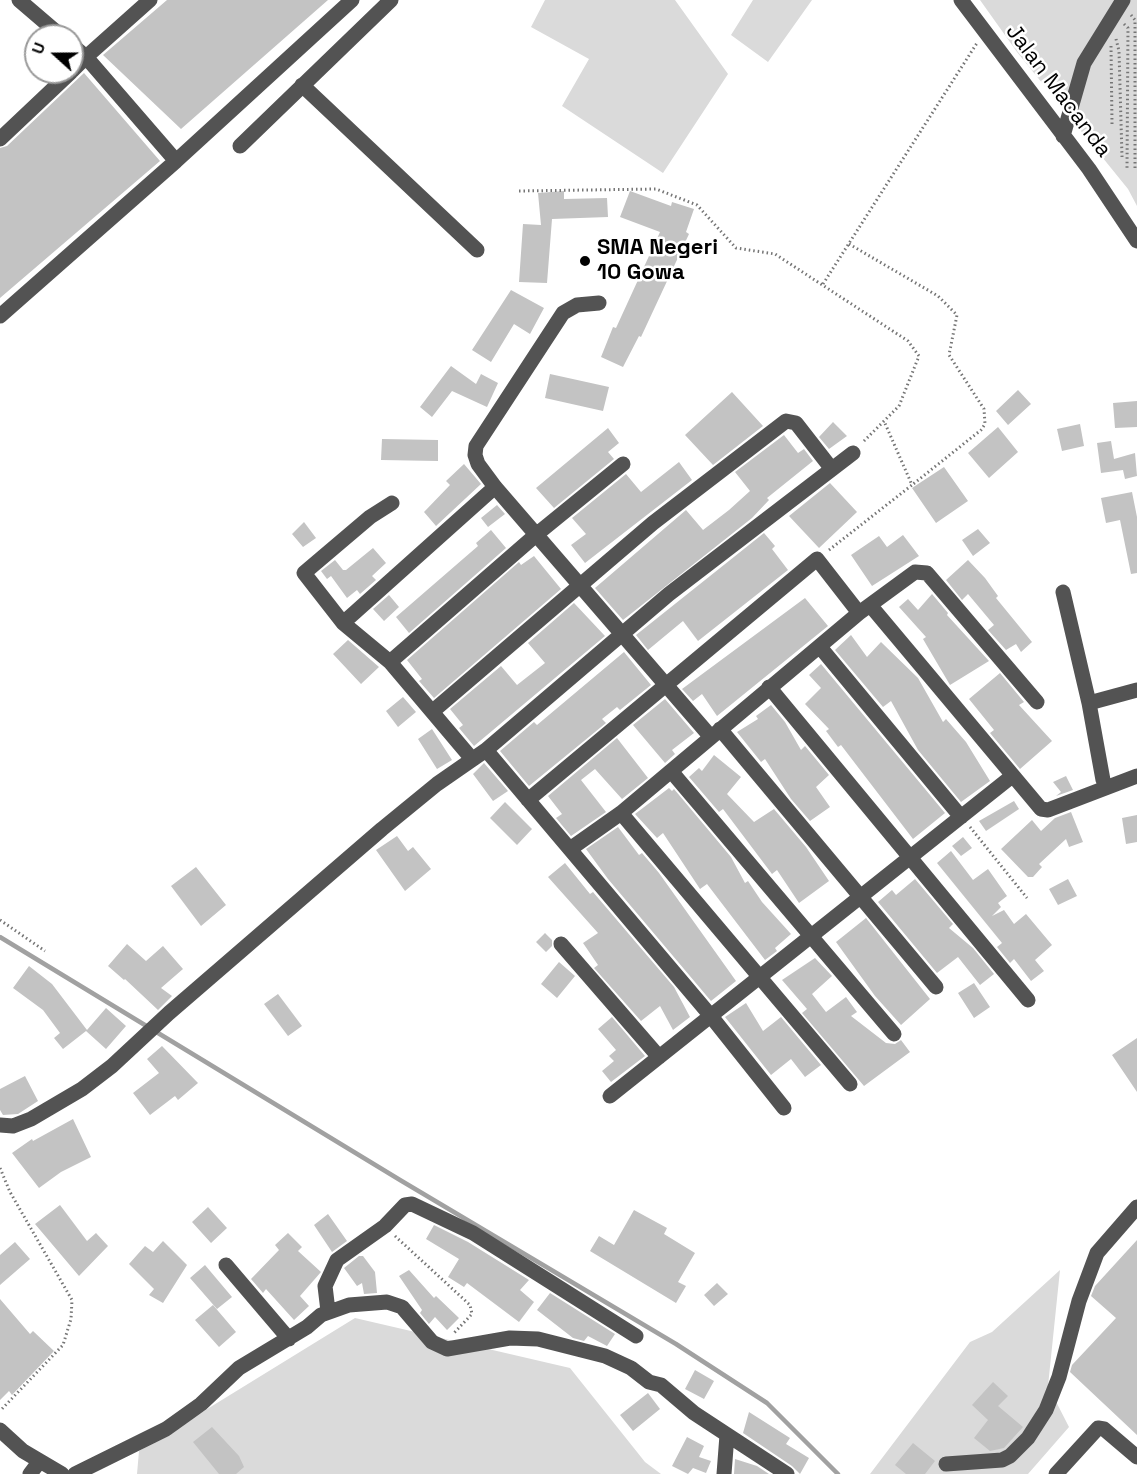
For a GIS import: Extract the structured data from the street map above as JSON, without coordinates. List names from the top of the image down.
{
  "streets": {
    "street": ["Jalan Macanda"]
  },
  "places": ["SMA Negeri 10 Gowa"],
  "north": "left"
}
